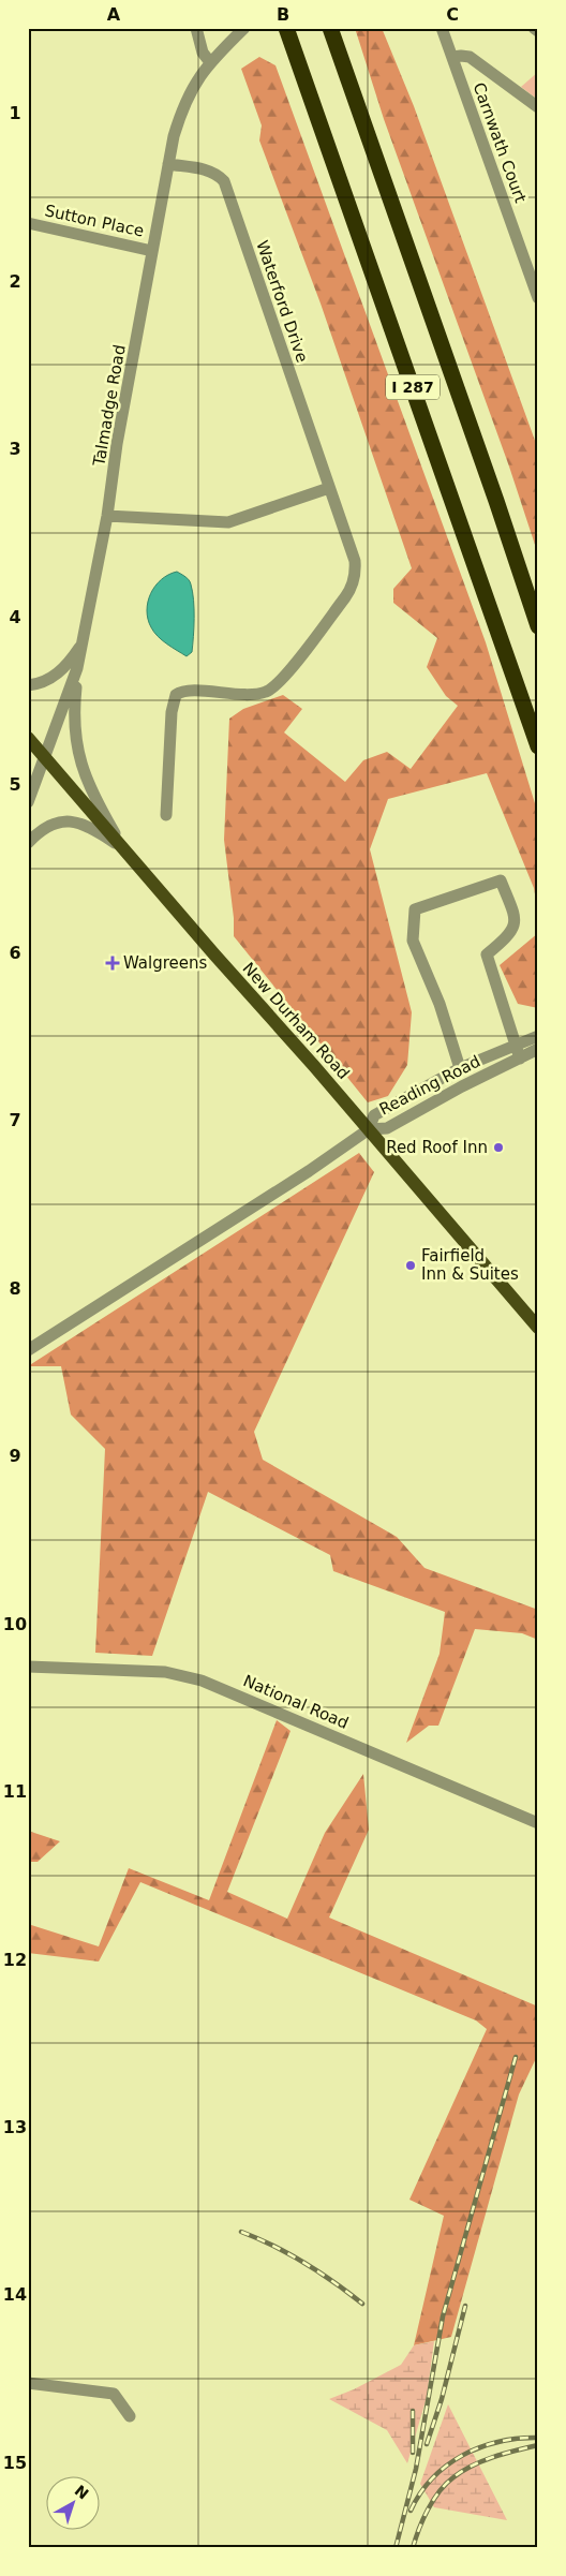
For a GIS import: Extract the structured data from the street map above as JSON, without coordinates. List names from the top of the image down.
{
  "streets": {
    "highway": ["I 287"],
    "main road": ["New Durham Road"],
    "street": [
      "Carnwath Court",
      "Sutton Place",
      "Waterford Drive",
      "Talmadge Road",
      "Reading Road",
      "National Road"
    ]
  },
  "crossings": [
    ["Sutton Place", "Talmadge Road"],
    ["Waterford Drive", "Talmadge Road"],
    ["Talmadge Road", "New Durham Road"],
    ["New Durham Road", "Reading Road"]
  ],
  "places": {
    "health": ["Walgreens"],
    "other": ["Red Roof Inn", "Fairfield Inn & Suites"]
  },
  "north": "top right",
  "grid": {
    "columns": ["A", "B", "C"],
    "rows": [
      "1",
      "2",
      "3",
      "4",
      "5",
      "6",
      "7",
      "8",
      "9",
      "10",
      "11",
      "12",
      "13",
      "14",
      "15"
    ]
  }
}
